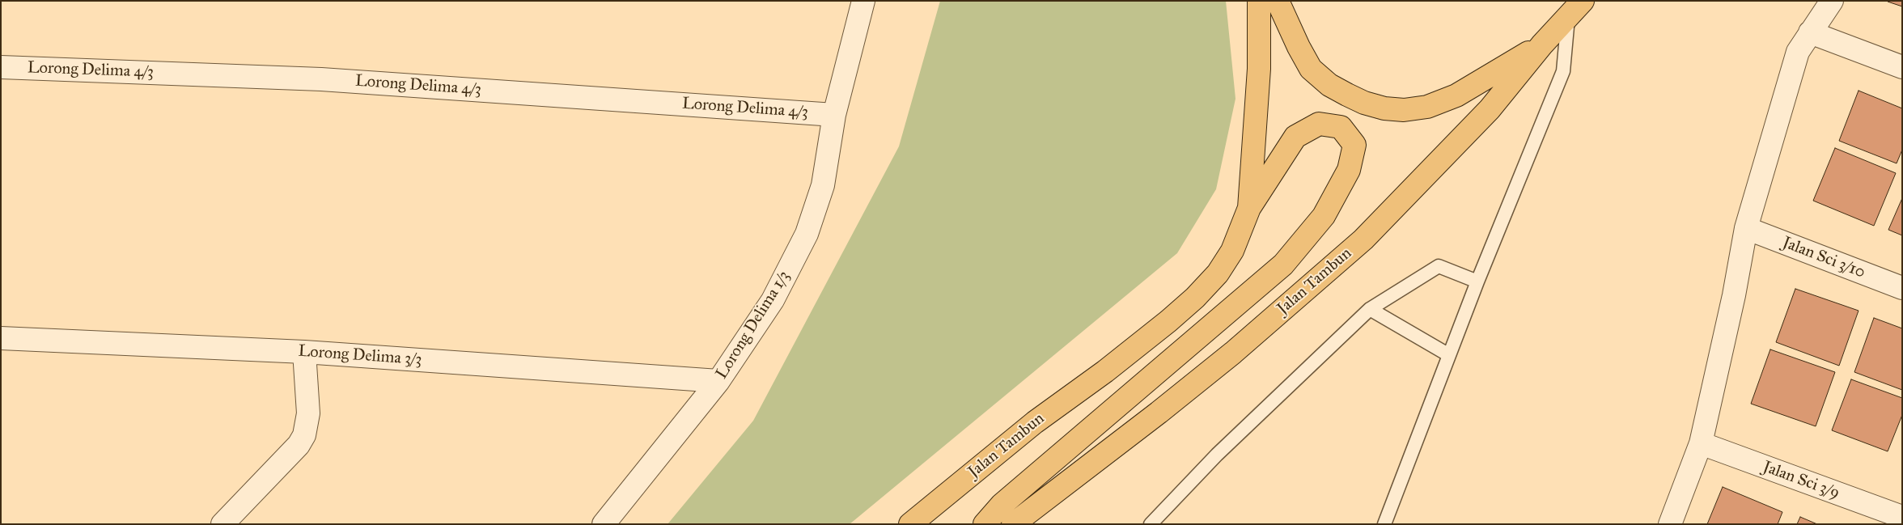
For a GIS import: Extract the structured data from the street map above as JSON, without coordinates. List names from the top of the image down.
{
  "streets": {
    "main road": ["Jalan Tambun"],
    "street": [
      "Lorong Delima 4/3",
      "Jalan Sci 3/10",
      "Lorong Delima 1/3",
      "Lorong Delima 3/3",
      "Jalan Sci 3/9"
    ]
  },
  "crossings": [
    ["Lorong Delima 4/3", "Lorong Delima 1/3"],
    ["Lorong Delima 1/3", "Lorong Delima 3/3"]
  ]
}
